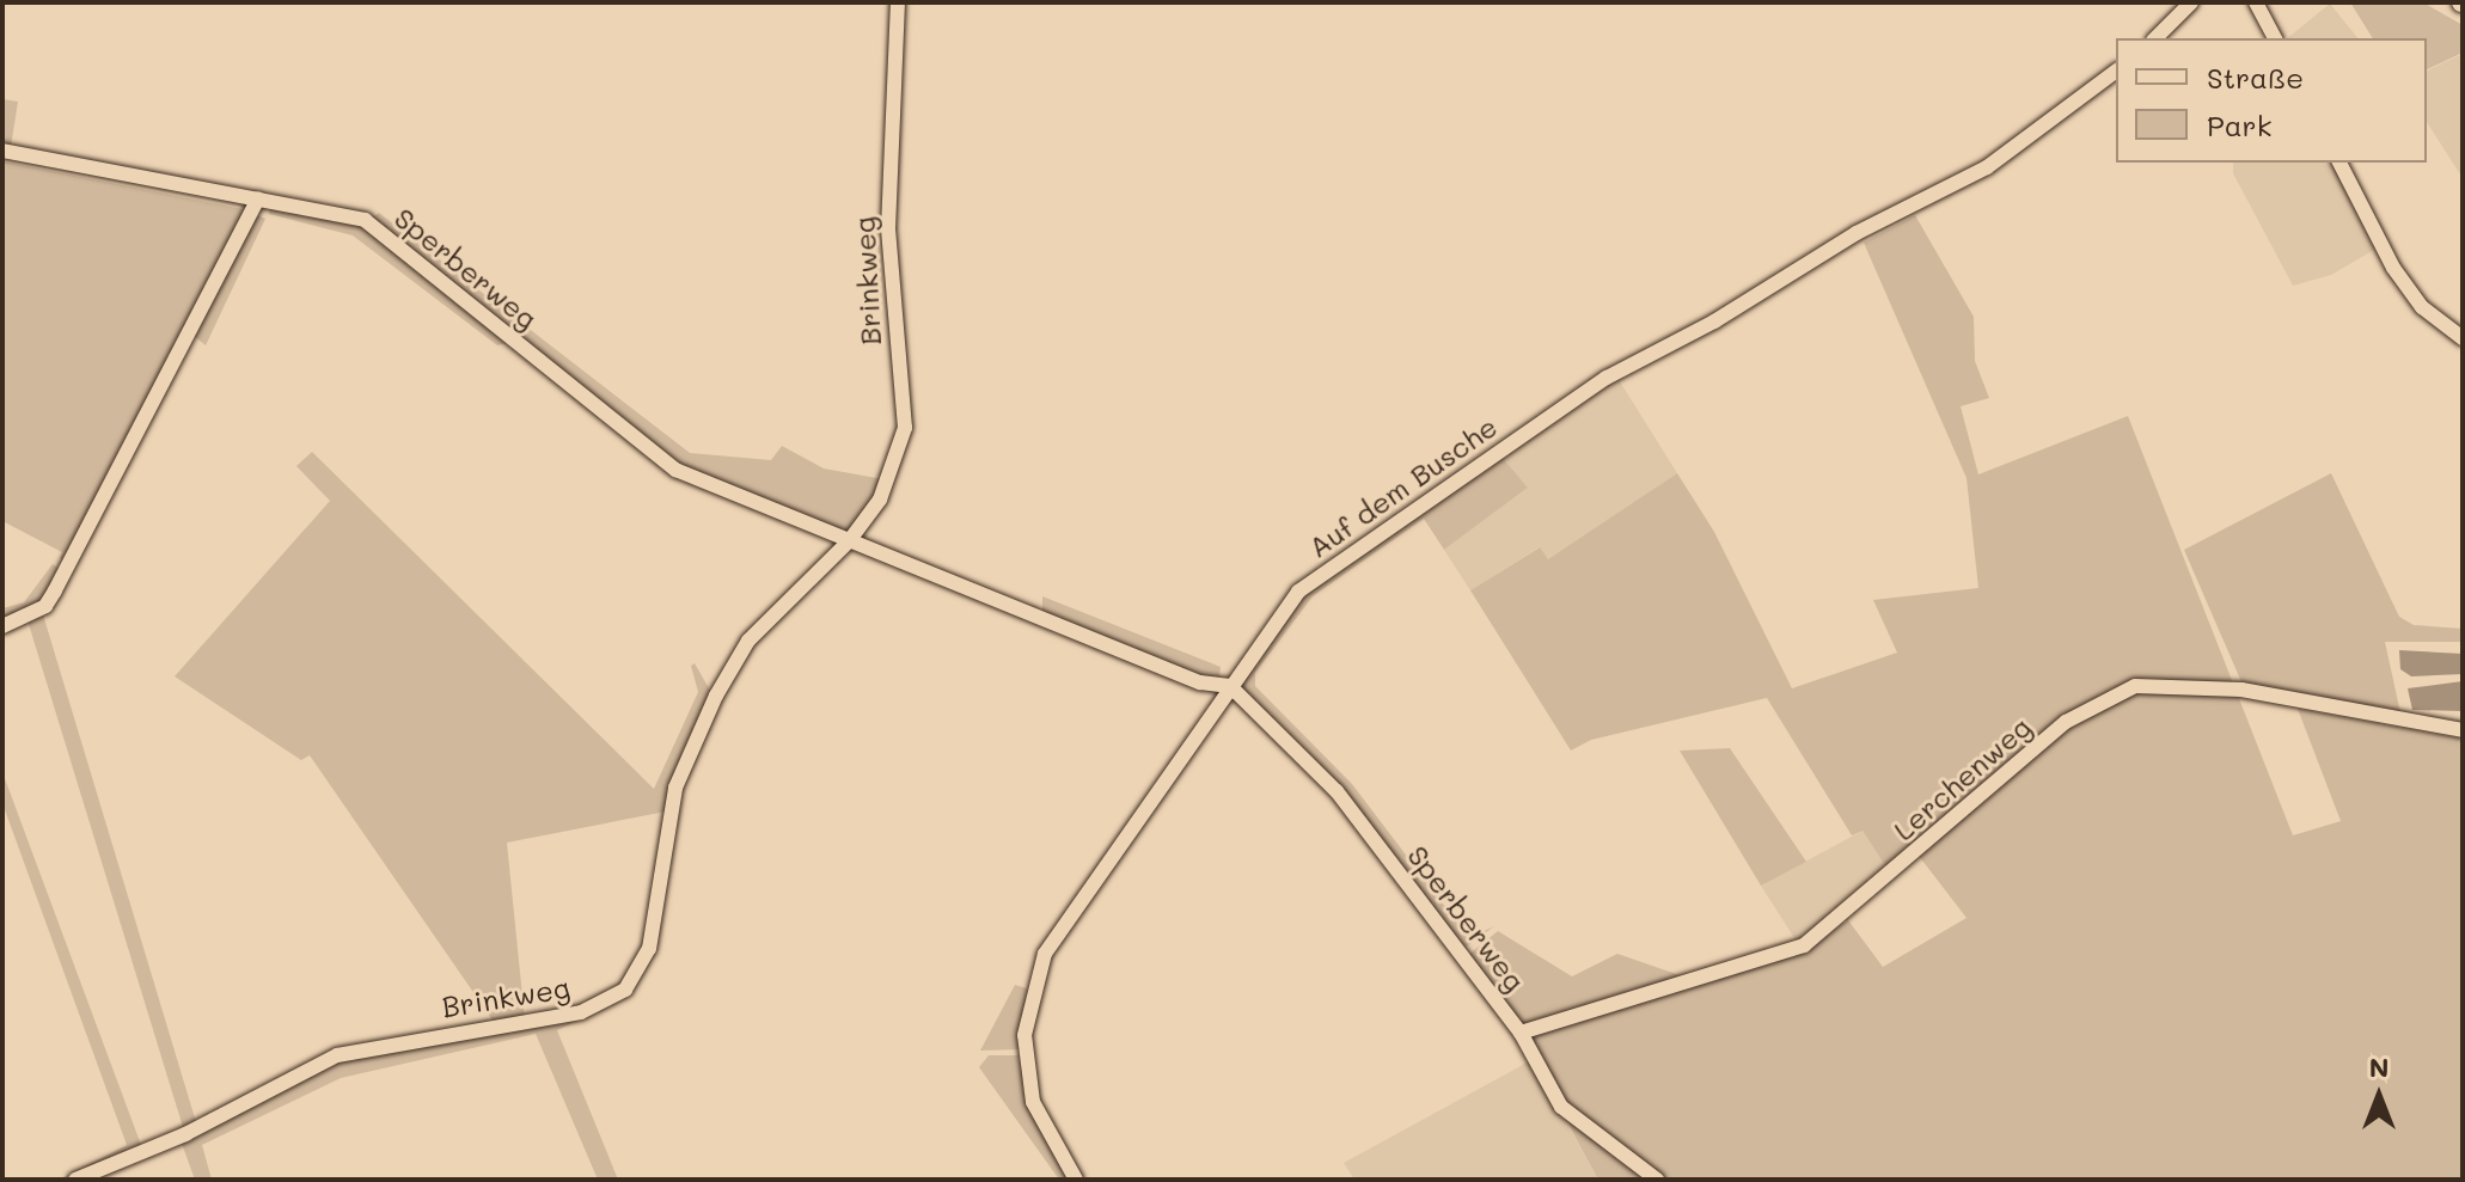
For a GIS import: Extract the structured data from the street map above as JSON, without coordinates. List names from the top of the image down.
{
  "streets": {
    "street": [
      "Sperberweg",
      "Brinkweg",
      "Auf dem Busche",
      "Lerchenweg"
    ]
  },
  "crossings": [
    ["Sperberweg", "Brinkweg"],
    ["Sperberweg", "Auf dem Busche"],
    ["Sperberweg", "Lerchenweg"]
  ],
  "legend": ["Straße", "Park"],
  "north": "top"
}
